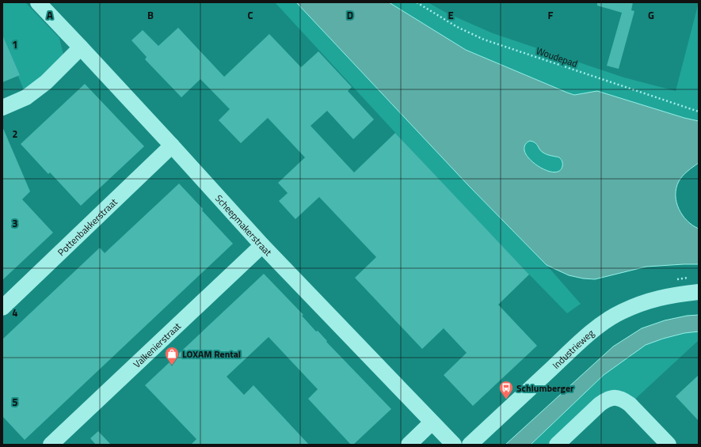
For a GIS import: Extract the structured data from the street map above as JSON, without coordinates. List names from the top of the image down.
{
  "streets": {
    "street": [
      "Scheepmakerstraat",
      "Pottenbakkerstraat",
      "Valkenierstraat",
      "Industrieweg"
    ],
    "path": ["Woudepad"]
  },
  "crossings": [
    ["Scheepmakerstraat", "Pottenbakkerstraat"],
    ["Scheepmakerstraat", "Valkenierstraat"]
  ],
  "places": {
    "shop": ["LOXAM Rental"],
    "bus stop": ["Schlumberger"]
  },
  "grid": {
    "columns": [
      "A",
      "B",
      "C",
      "D",
      "E",
      "F",
      "G"
    ],
    "rows": [
      "1",
      "2",
      "3",
      "4",
      "5"
    ]
  }
}
